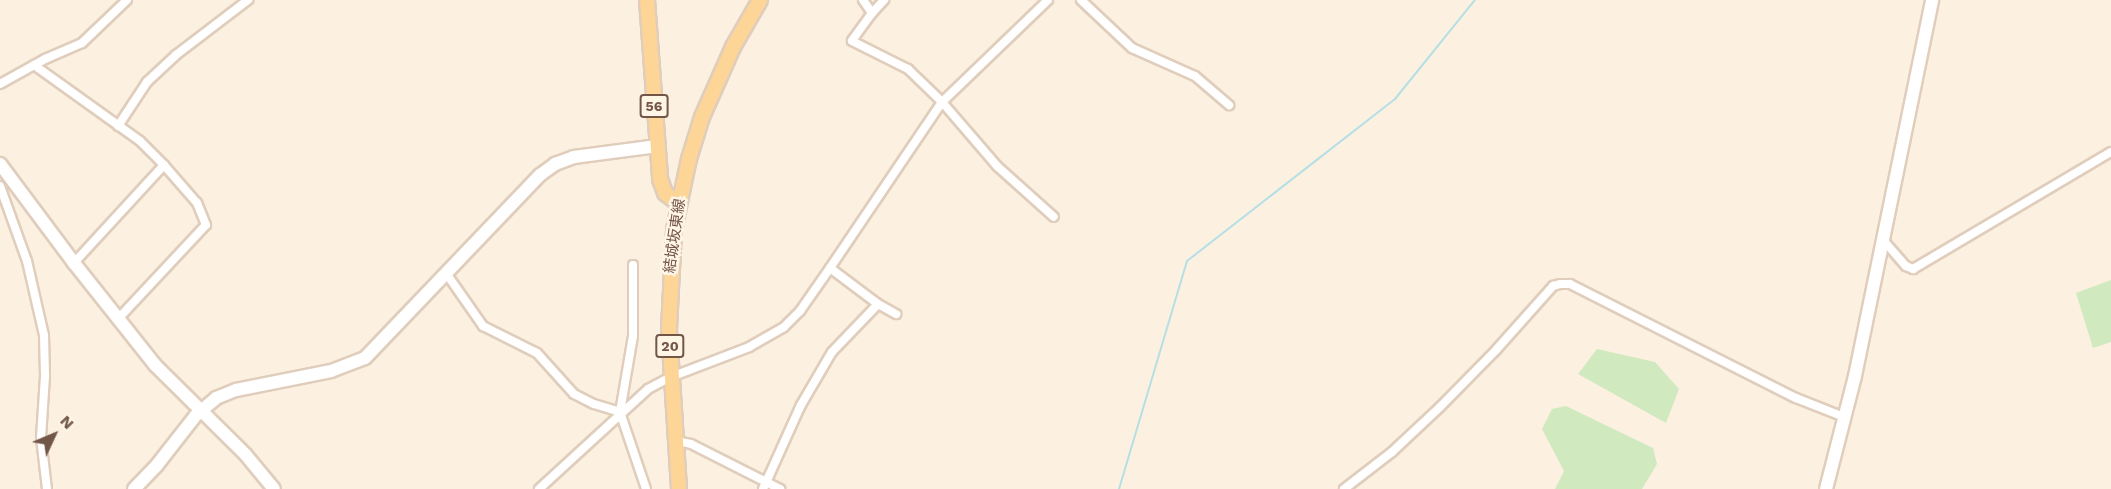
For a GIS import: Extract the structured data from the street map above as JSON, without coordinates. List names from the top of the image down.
{
  "streets": {
    "main road": ["56", "結城坂東線", "20"]
  },
  "crossings": [
    ["56", "結城坂東線"]
  ],
  "north": "top right"
}
